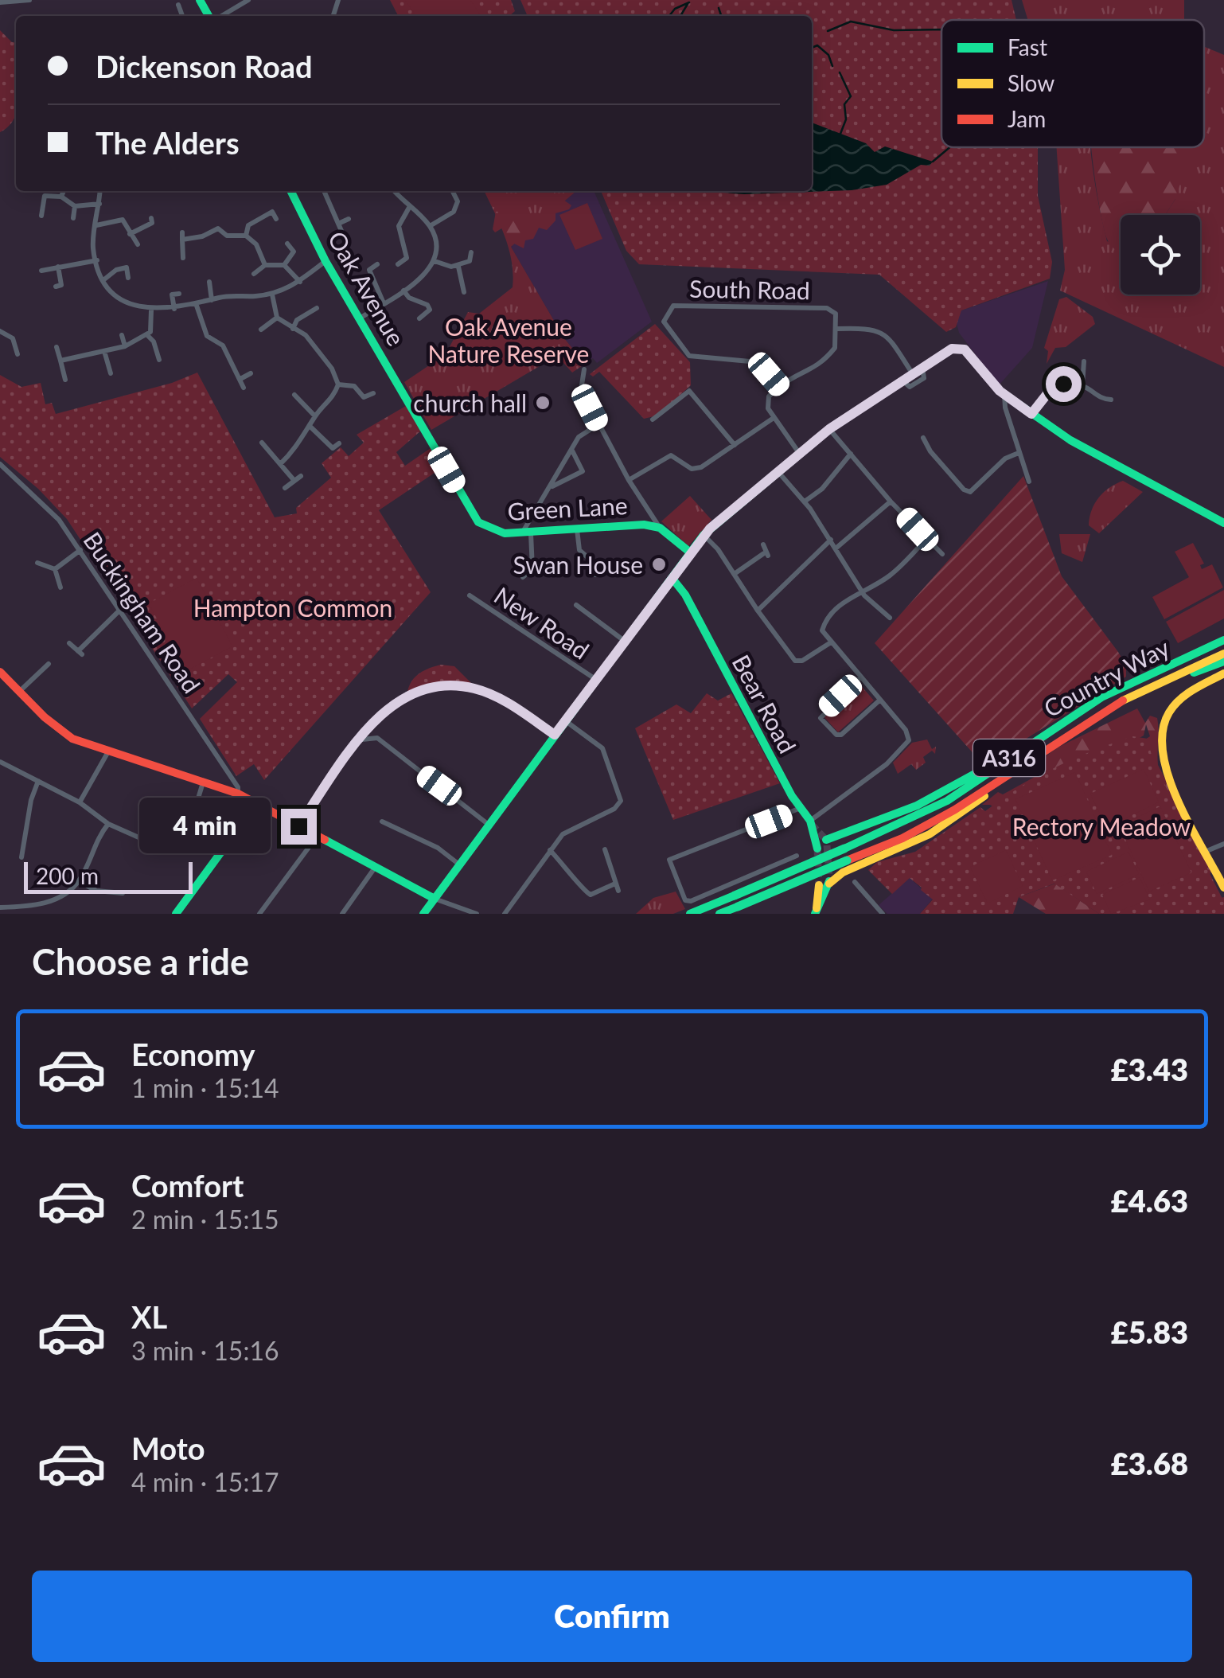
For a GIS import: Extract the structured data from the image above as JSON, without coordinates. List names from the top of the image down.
{
  "streets": {
    "main road": [
      "Oak Avenue",
      "Green Lane",
      "Country Way",
      "Bear Road",
      "A316"
    ],
    "street": ["South Road", "Buckingham Road", "New Road"]
  },
  "crossings": [
    ["Oak Avenue", "Green Lane"],
    ["Country Way", "Bear Road"]
  ],
  "parks": ["Oak Avenue Nature Reserve", "Hampton Common", "Rectory Meadow"],
  "places": ["church hall", "Swan House"],
  "legend": ["Fast", "Slow", "Jam"],
  "scale_bar": "200 m",
  "page": {
    "banner": ["Dickenson Road", "The Alders"],
    "bubble": "4 min",
    "scale": "200 m",
    "heading": "Choose a ride",
    "list": [
      {
        "name": "Economy",
        "note": "1 min · 15:14",
        "value": "£3.43"
      },
      {
        "name": "Comfort",
        "note": "2 min · 15:15",
        "value": "£4.63"
      },
      {
        "name": "XL",
        "note": "3 min · 15:16",
        "value": "£5.83"
      },
      {
        "name": "Moto",
        "note": "4 min · 15:17",
        "value": "£3.68"
      }
    ],
    "buttons": "Confirm"
  }
}
